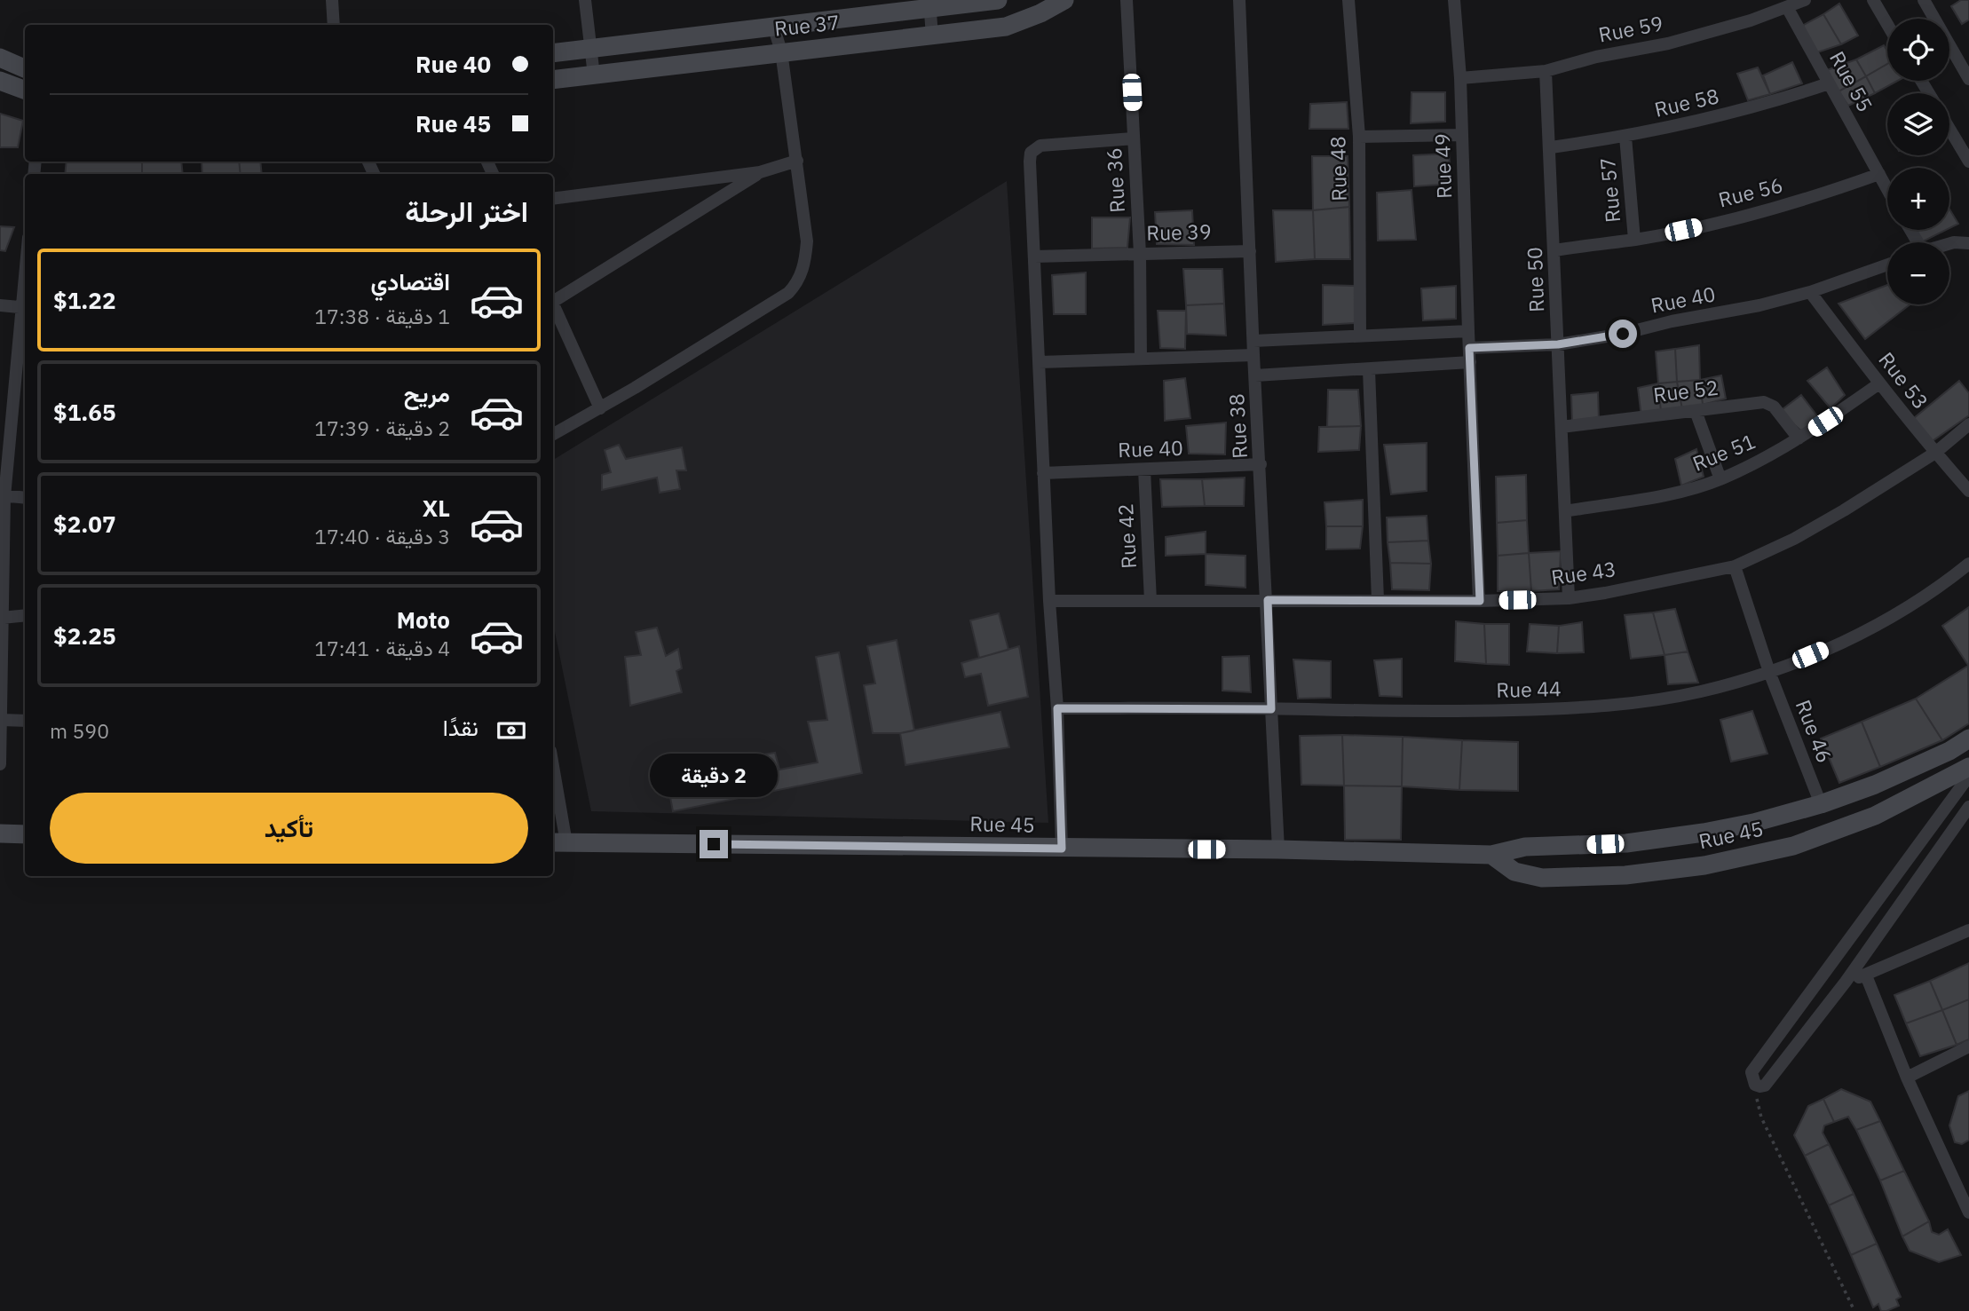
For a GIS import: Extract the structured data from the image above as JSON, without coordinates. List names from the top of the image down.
{
  "streets": {
    "street": [
      "Rue 37",
      "Rue 59",
      "Rue 55",
      "Rue 58",
      "Rue 49",
      "Rue 48",
      "Rue 36",
      "Rue 57",
      "Rue 56",
      "Rue 39",
      "Rue 50",
      "Rue 40",
      "Rue 53",
      "Rue 52",
      "Rue 38",
      "Rue 51",
      "Rue 42",
      "Rue 43",
      "Rue 44",
      "Rue 46",
      "Rue 45"
    ]
  },
  "crossings": [
    ["Rue 59", "Rue 55"],
    ["Rue 59", "Rue 49"],
    ["Rue 59", "Rue 50"],
    ["Rue 55", "Rue 58"],
    ["Rue 55", "Rue 56"],
    ["Rue 58", "Rue 57"],
    ["Rue 58", "Rue 50"],
    ["Rue 36", "Rue 39"],
    ["Rue 57", "Rue 56"],
    ["Rue 56", "Rue 50"],
    ["Rue 39", "Rue 38"],
    ["Rue 50", "Rue 40"],
    ["Rue 50", "Rue 52"],
    ["Rue 50", "Rue 51"],
    ["Rue 50", "Rue 43"],
    ["Rue 40", "Rue 53"],
    ["Rue 40", "Rue 38"],
    ["Rue 40", "Rue 42"],
    ["Rue 53", "Rue 51"],
    ["Rue 53", "Rue 43"],
    ["Rue 52", "Rue 51"],
    ["Rue 38", "Rue 43"],
    ["Rue 38", "Rue 44"],
    ["Rue 38", "Rue 45"],
    ["Rue 42", "Rue 43"],
    ["Rue 43", "Rue 46"],
    ["Rue 44", "Rue 46"],
    ["Rue 46", "Rue 45"]
  ],
  "page": {
    "map_buttons": ["+", "−"],
    "banner": ["Rue 40", "Rue 45"],
    "heading": "اختر الرحلة",
    "list": [
      {
        "name": "اقتصادي",
        "note": "1 دقيقة · 17:38",
        "value": "$1.22"
      },
      {
        "name": "مريح",
        "note": "2 دقيقة · 17:39",
        "value": "$1.65"
      },
      {
        "name": "XL",
        "note": "3 دقيقة · 17:40",
        "value": "$2.07"
      },
      {
        "name": "Moto",
        "note": "4 دقيقة · 17:41",
        "value": "$2.25"
      }
    ],
    "pay": ["نقدًا", "590 m"],
    "bubble": "2 دقيقة",
    "buttons": "تأكيد"
  }
}
